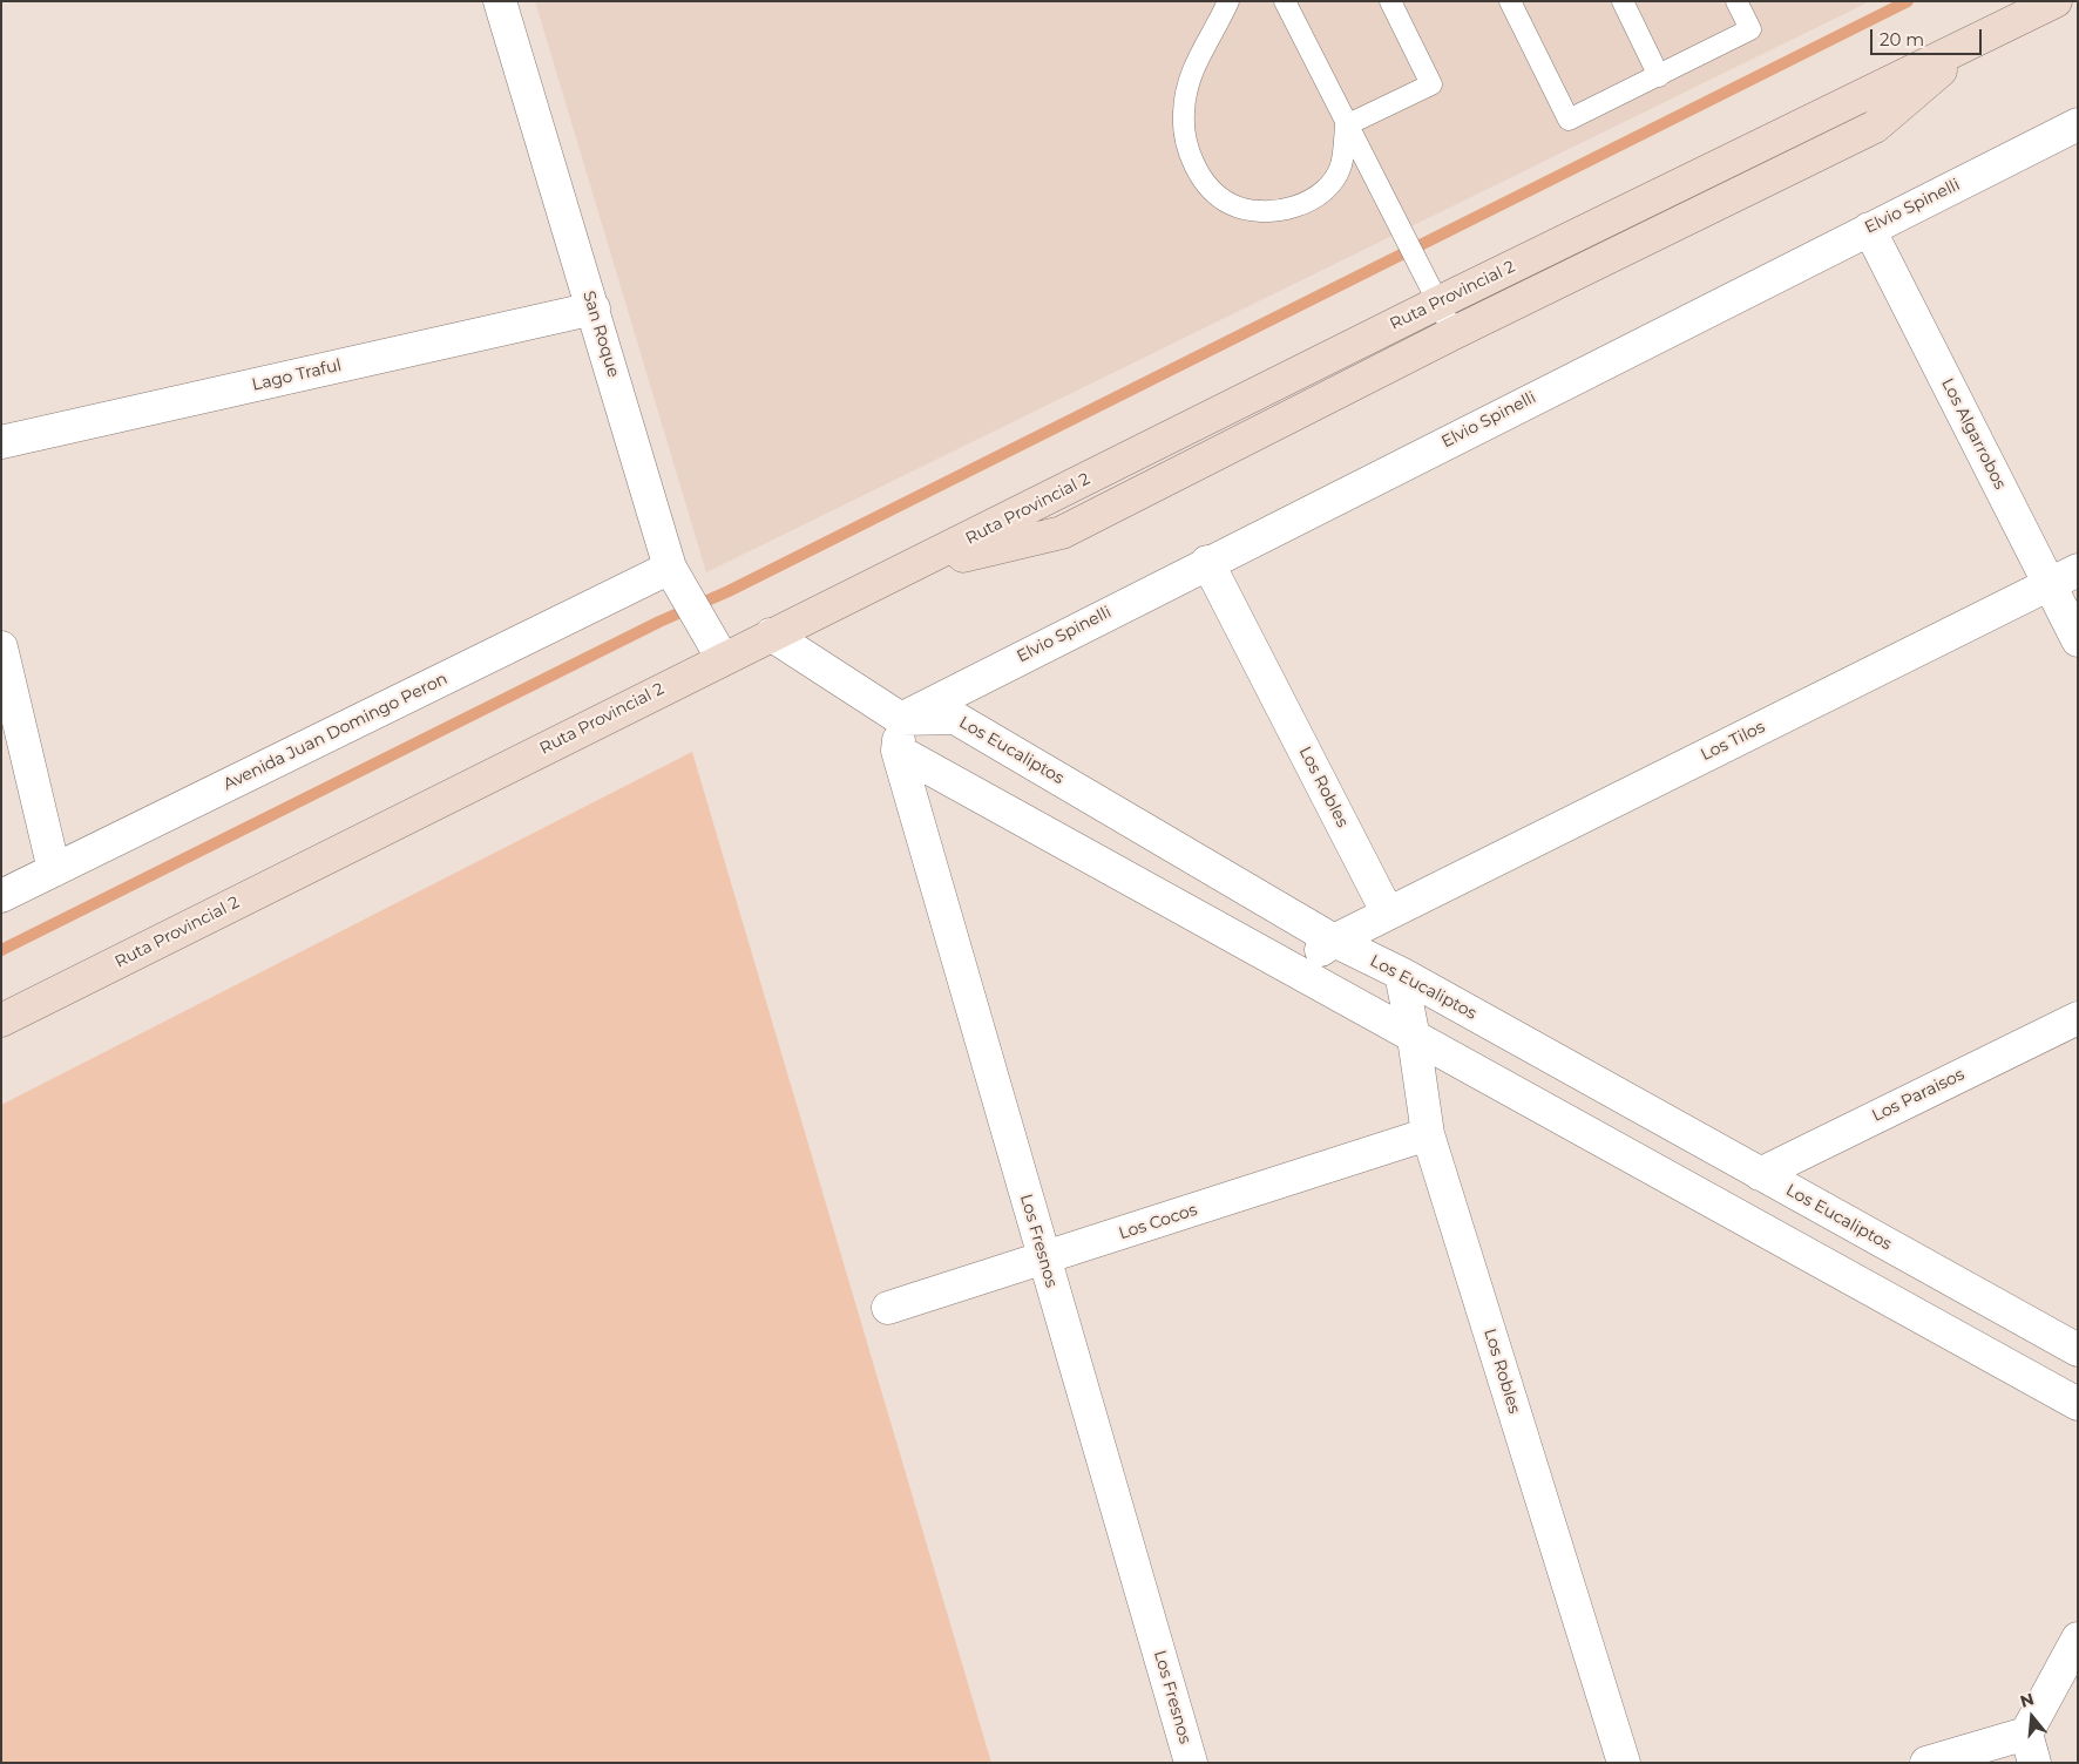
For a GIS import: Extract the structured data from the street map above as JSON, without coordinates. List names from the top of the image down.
{
  "streets": {
    "main road": ["Ruta Provincial 2"],
    "street": [
      "Elvio Spinelli",
      "San Roque",
      "Lago Traful",
      "Los Algarrobos",
      "Avenida Juan Domingo Peron",
      "Los Tilos",
      "Los Eucaliptos",
      "Los Robles",
      "Los Paraisos",
      "Los Cocos",
      "Los Fresnos"
    ]
  },
  "crossings": [
    ["Elvio Spinelli", "Los Algarrobos"],
    ["Elvio Spinelli", "Los Eucaliptos"],
    ["Elvio Spinelli", "Los Robles"],
    ["Elvio Spinelli", "Los Fresnos"],
    ["Ruta Provincial 2", "San Roque"],
    ["San Roque", "Lago Traful"],
    ["San Roque", "Avenida Juan Domingo Peron"],
    ["Los Algarrobos", "Los Tilos"],
    ["Los Tilos", "Los Robles"],
    ["Los Eucaliptos", "Los Robles"],
    ["Los Eucaliptos", "Los Paraisos"],
    ["Los Eucaliptos", "Los Fresnos"],
    ["Los Robles", "Los Cocos"],
    ["Los Cocos", "Los Fresnos"]
  ],
  "scale_bar": "20 m",
  "north": "top"
}
